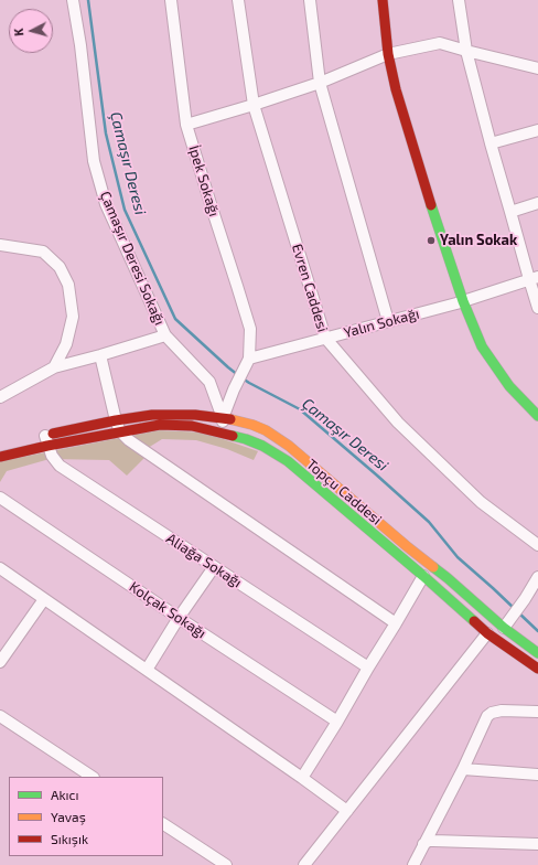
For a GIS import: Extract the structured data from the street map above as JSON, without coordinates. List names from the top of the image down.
{
  "streets": {
    "street": [
      "İpek Sokağı",
      "Çamaşır Deresi Sokağı",
      "Evren Caddesi",
      "Yalın Sokağı",
      "Topçu Caddesi",
      "Aliağa Sokağı",
      "Kolçak Sokağı"
    ]
  },
  "crossings": [
    ["İpek Sokağı", "Yalın Sokağı"],
    ["Çamaşır Deresi Sokağı", "Topçu Caddesi"],
    ["Evren Caddesi", "Yalın Sokağı"],
    ["Topçu Caddesi", "Aliağa Sokağı"]
  ],
  "water": ["Çamaşır Deresi"],
  "places": ["Yalın Sokak"],
  "legend": ["Akıcı", "Yavaş", "Sıkışık"],
  "north": "left"
}
